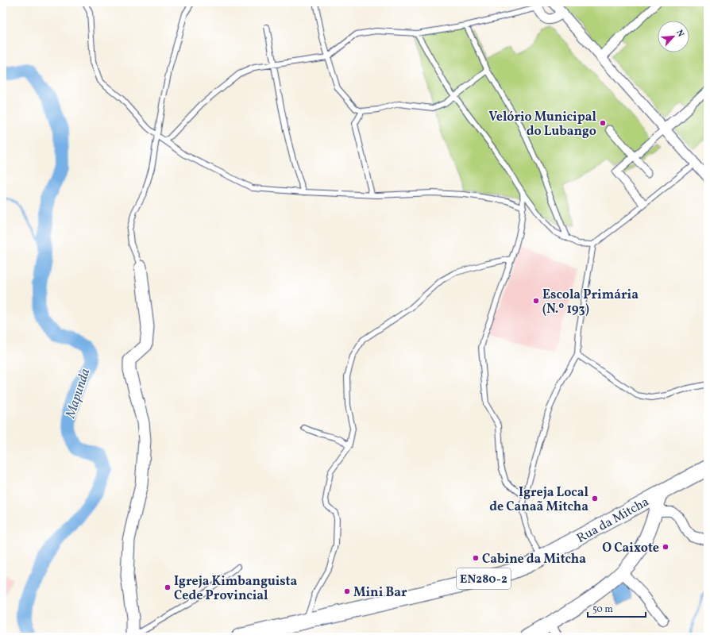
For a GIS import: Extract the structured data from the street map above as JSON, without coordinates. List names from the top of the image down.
{
  "streets": {
    "main road": ["Rua da Mitcha", "EN280-2"]
  },
  "water": ["Mapunda"],
  "places": [
    "Velório Municipal do Lubango",
    "Escola Primária (N.º 193)",
    "Igreja Local de Canaã Mitcha",
    "O Caixote",
    "Cabine da Mitcha",
    "Igreja Kimbanguista Cede Provincial",
    "Mini Bar"
  ],
  "scale_bar": "50 m",
  "north": "top right"
}
